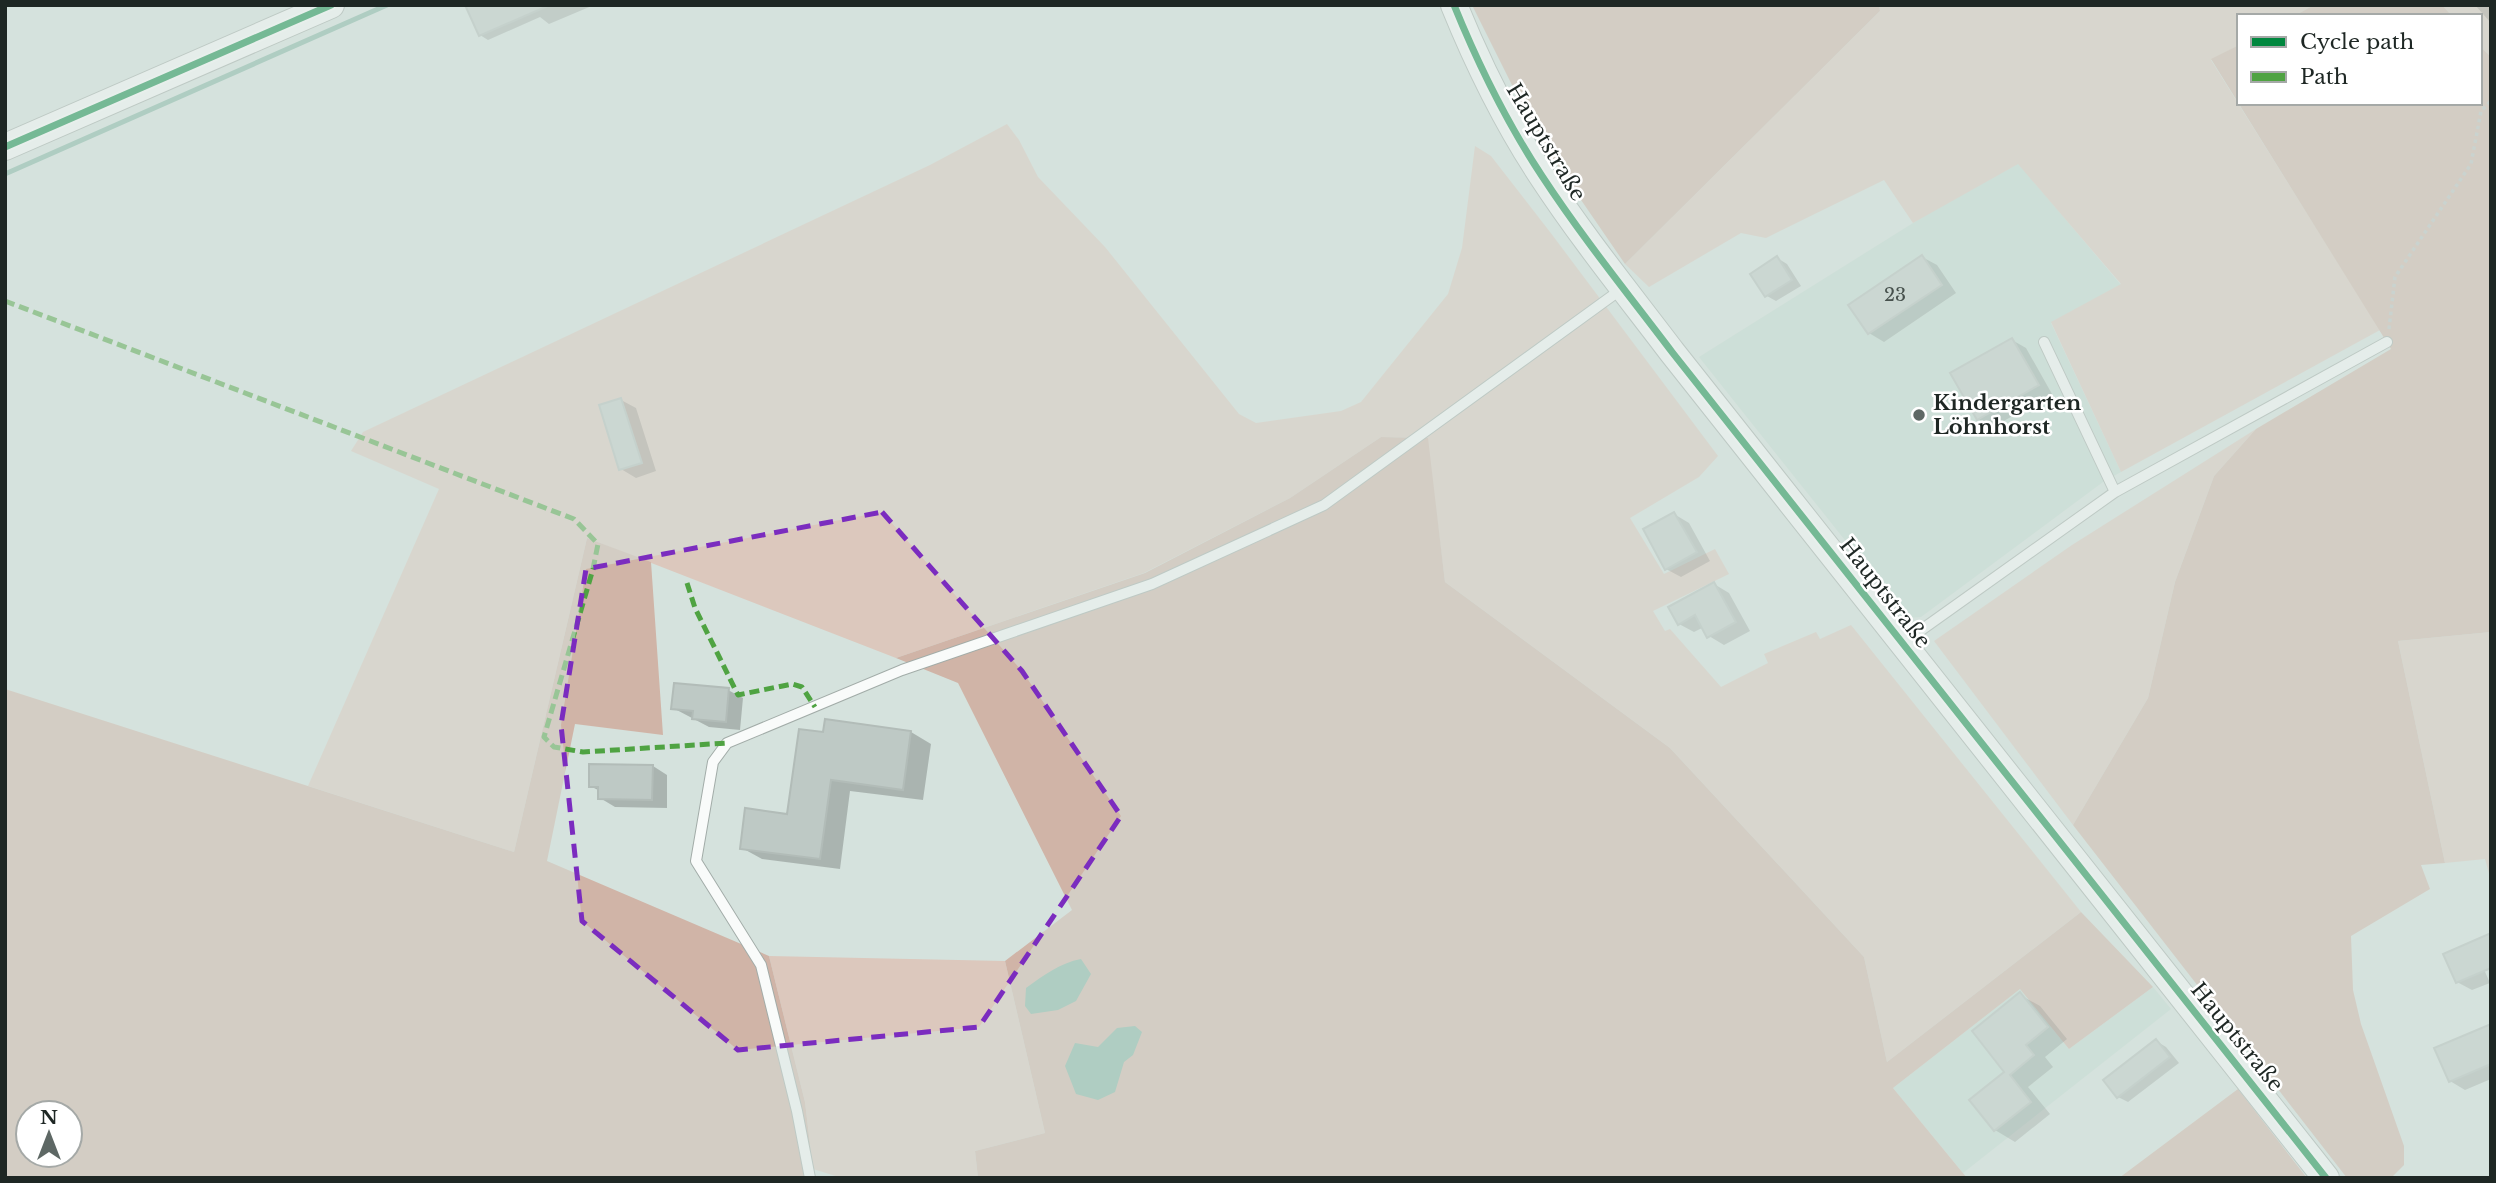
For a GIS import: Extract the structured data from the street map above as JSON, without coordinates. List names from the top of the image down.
{
  "streets": {
    "street": ["Hauptstraße"]
  },
  "places": ["Kindergarten Löhnhorst"],
  "house_numbers": ["23"],
  "legend": ["Cycle path", "Path"],
  "north": "top"
}
